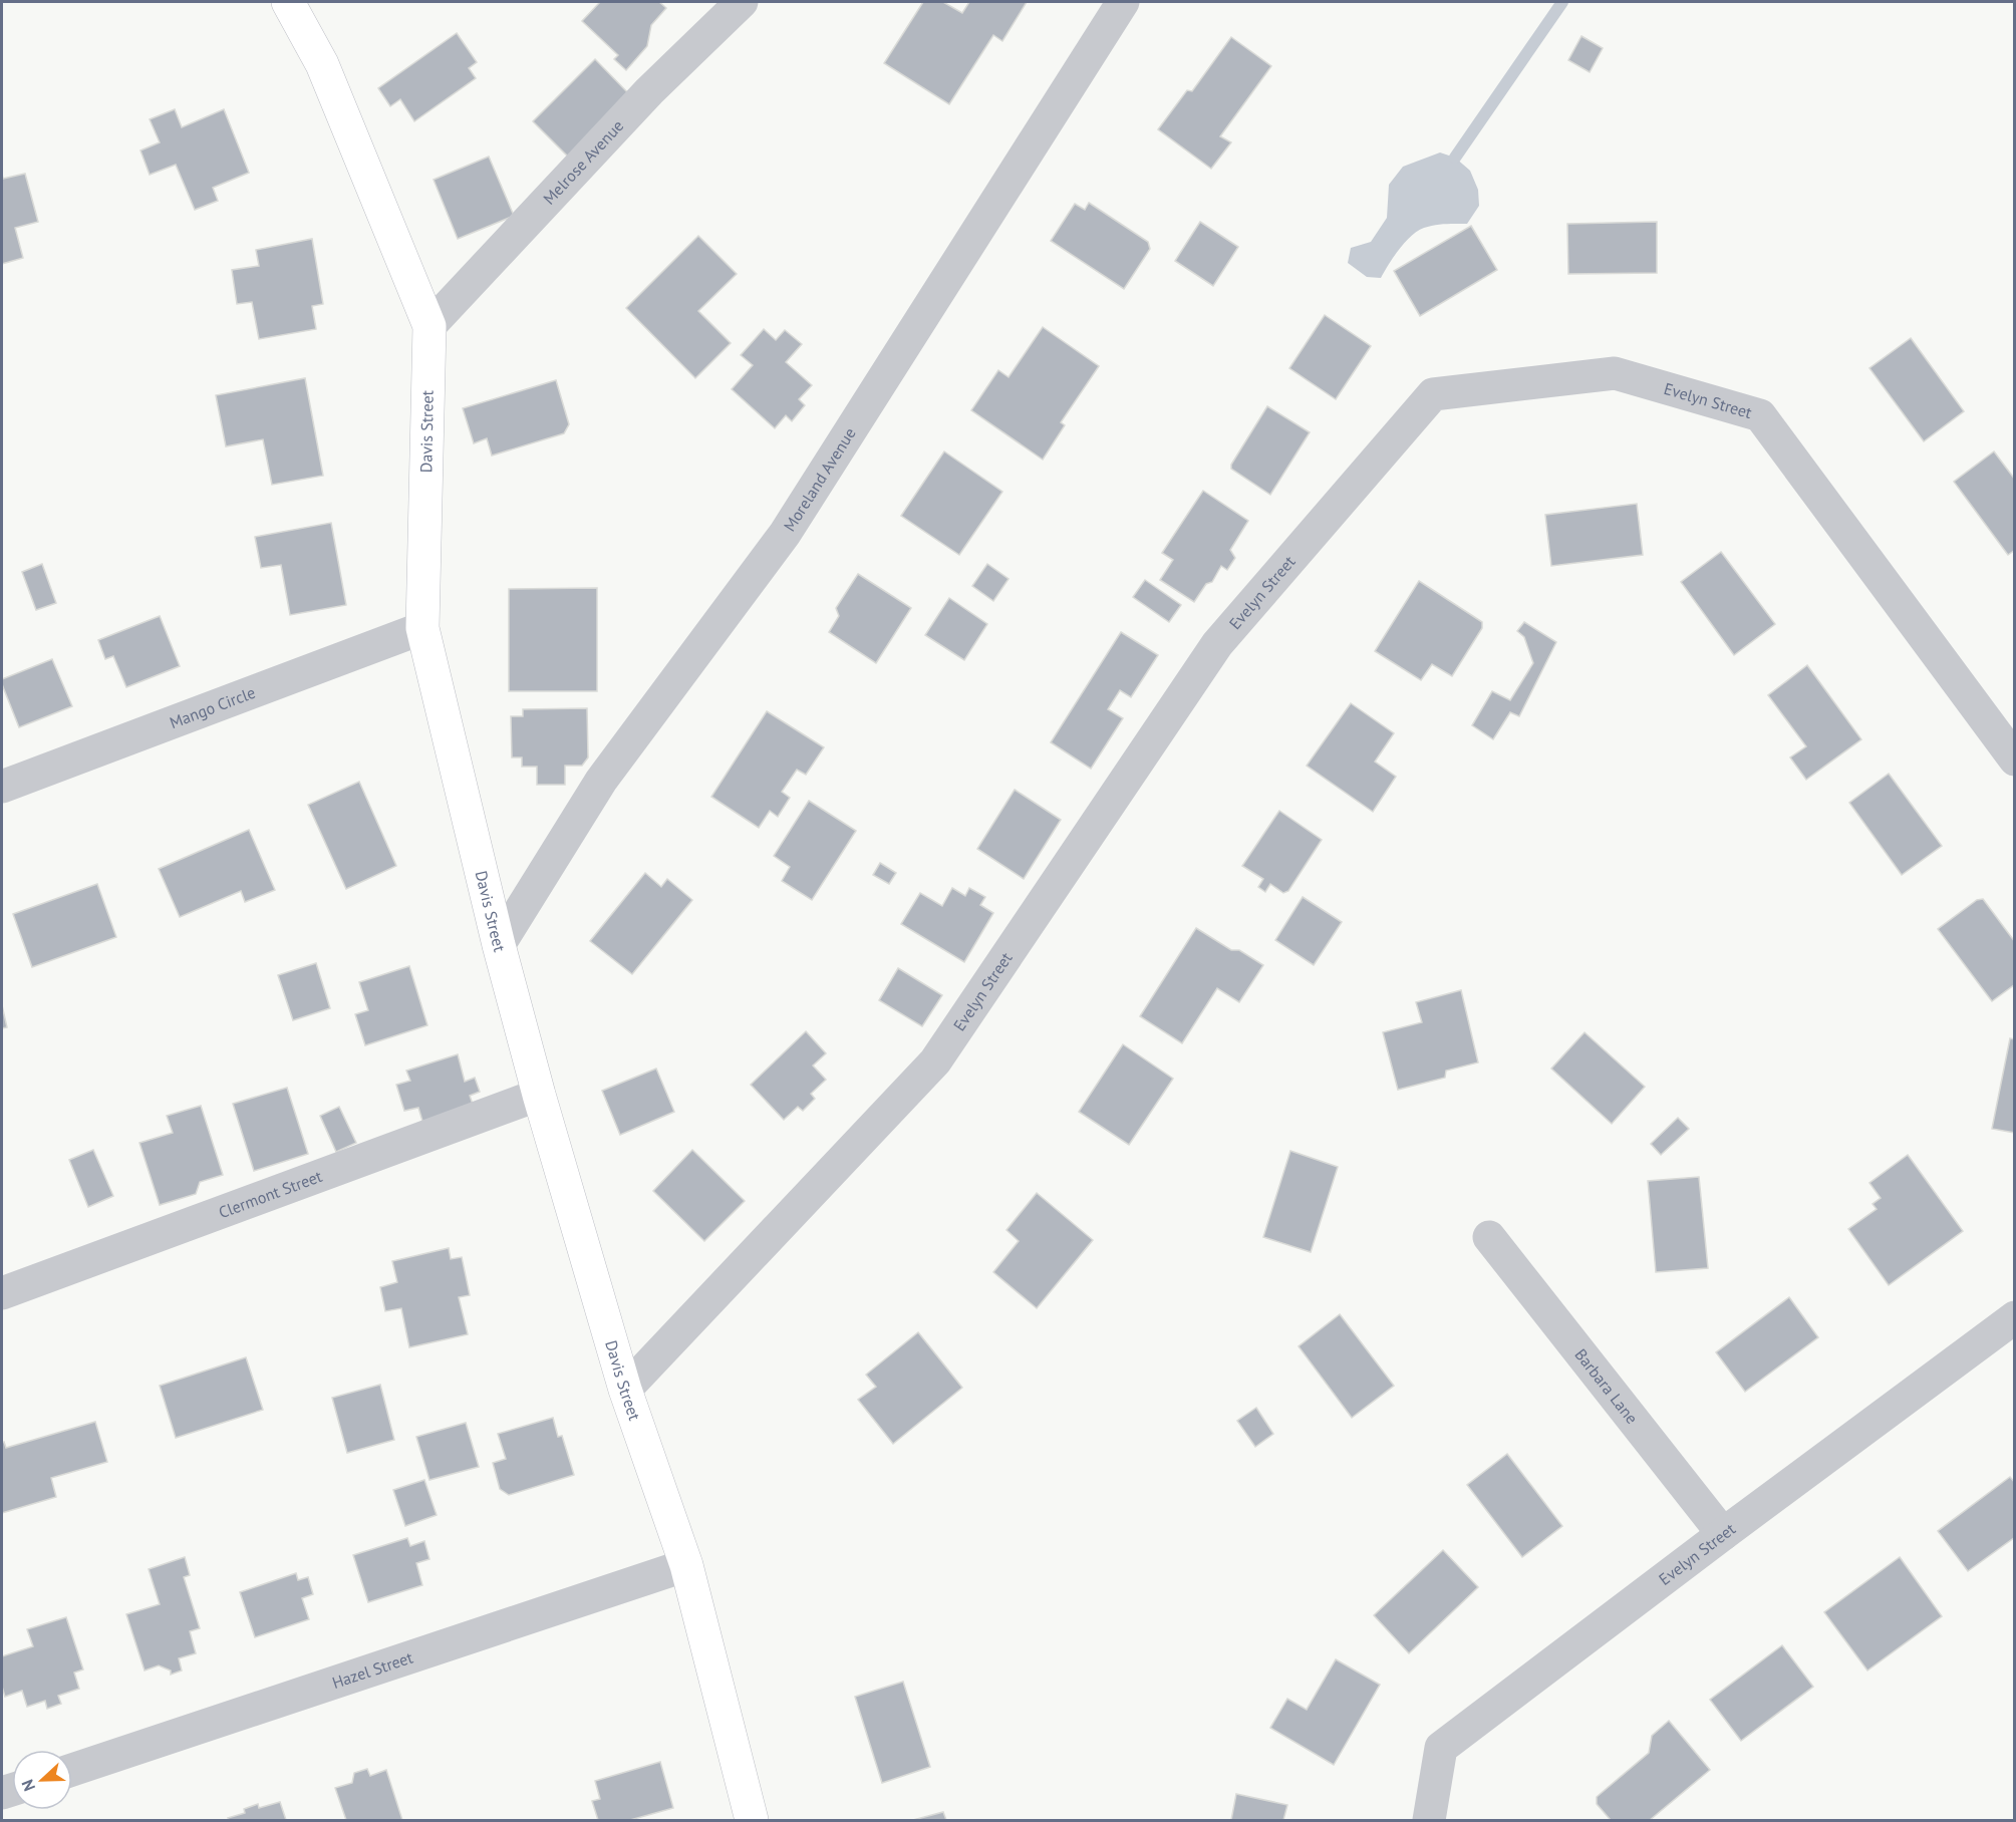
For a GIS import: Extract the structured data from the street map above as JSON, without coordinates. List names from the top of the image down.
{
  "streets": {
    "main road": ["Davis Street"],
    "street": [
      "Melrose Avenue",
      "Evelyn Street",
      "Moreland Avenue",
      "Mango Circle",
      "Clermont Street",
      "Barbara Lane",
      "Hazel Street"
    ]
  },
  "crossings": [
    ["Melrose Avenue", "Davis Street"],
    ["Evelyn Street", "Davis Street"],
    ["Evelyn Street", "Barbara Lane"],
    ["Davis Street", "Moreland Avenue"],
    ["Davis Street", "Mango Circle"],
    ["Davis Street", "Clermont Street"],
    ["Davis Street", "Hazel Street"]
  ],
  "north": "left"
}
